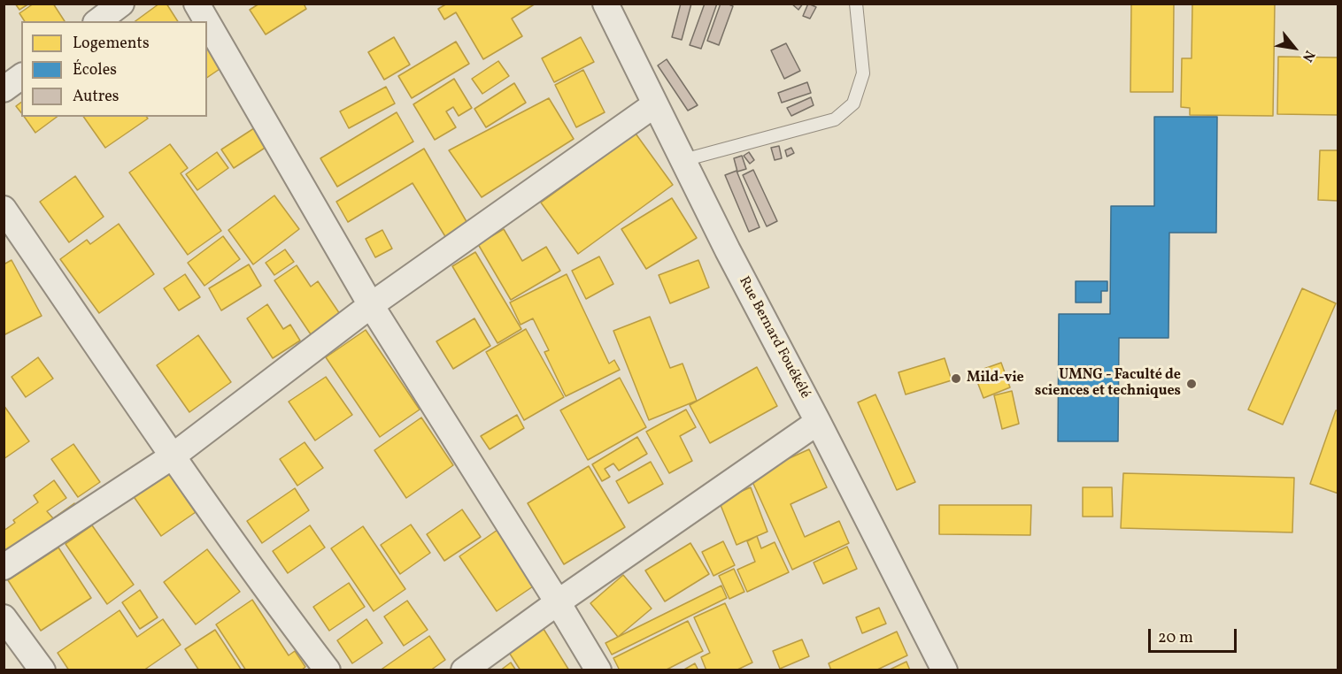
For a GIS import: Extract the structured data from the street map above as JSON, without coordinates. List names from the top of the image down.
{
  "streets": {
    "street": ["Rue Bernard Fouékélé"]
  },
  "places": ["Mild-vie", "UMNG - Faculté de sciences et techniques"],
  "legend": ["Logements", "Écoles", "Autres"],
  "scale_bar": "20 m",
  "north": "bottom right"
}
